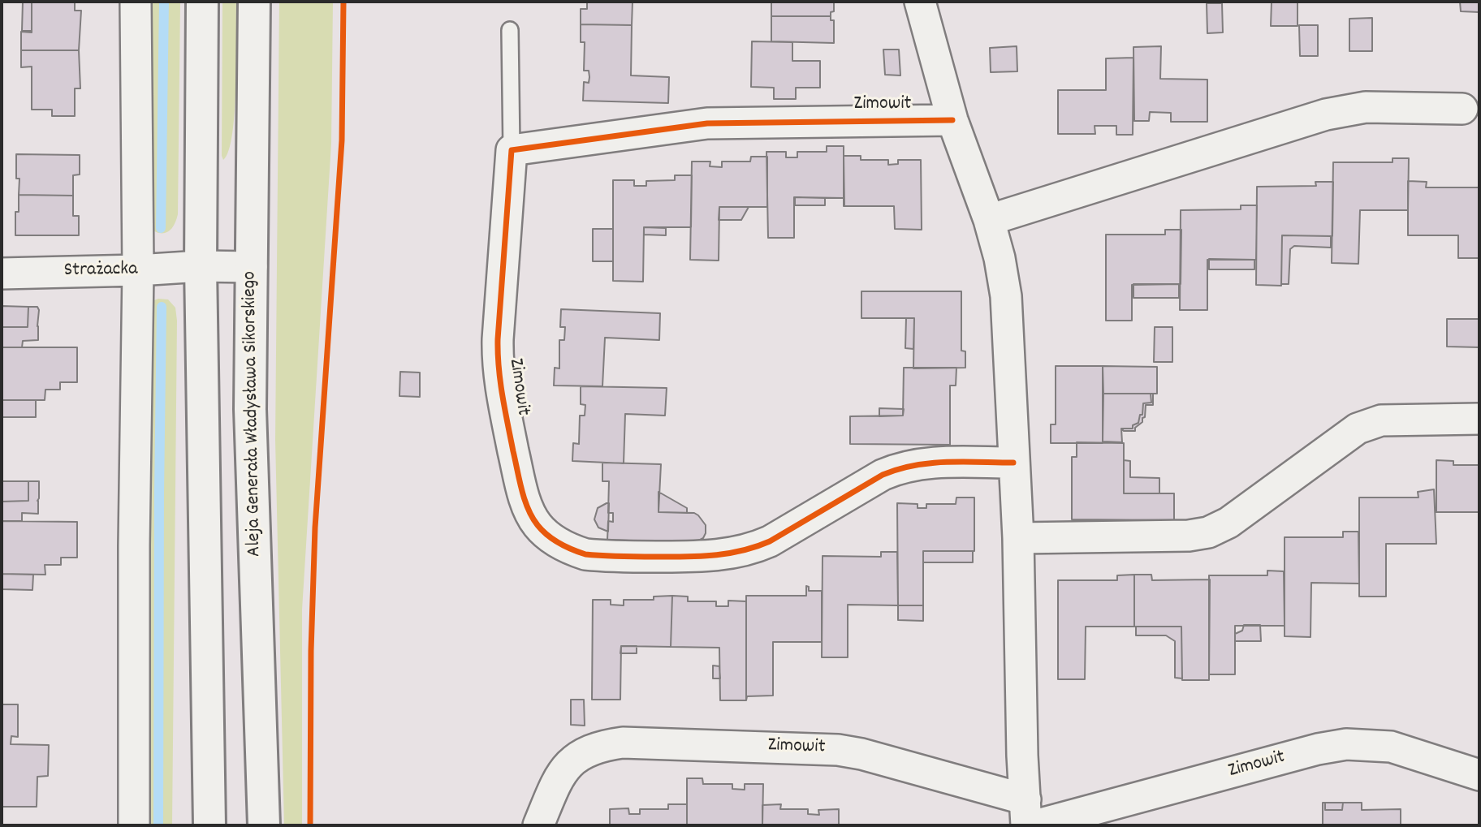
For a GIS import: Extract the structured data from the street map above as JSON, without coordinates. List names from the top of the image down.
{
  "streets": {
    "main road": ["Aleja Generała Władysława Sikorskiego"],
    "street": ["Zimowit", "Strażacka"]
  },
  "crossings": [
    ["Strażacka", "Aleja Generała Władysława Sikorskiego"]
  ]
}
